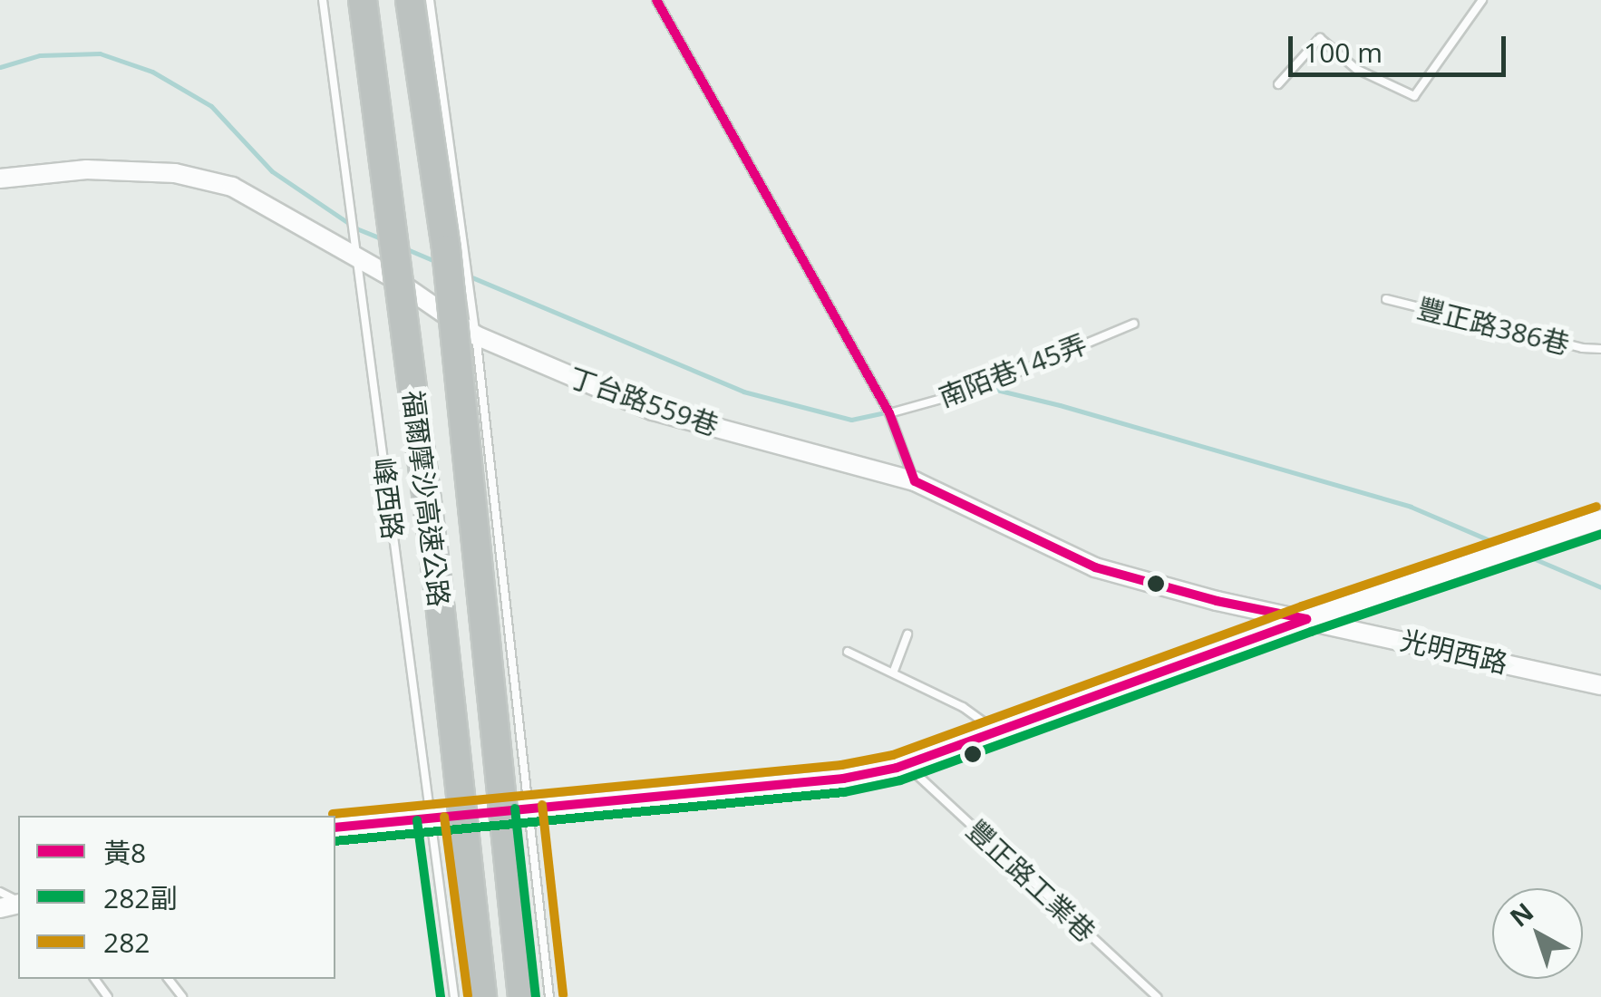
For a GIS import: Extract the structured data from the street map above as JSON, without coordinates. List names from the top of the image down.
{
  "streets": {
    "highway": ["福爾摩沙高速公路"],
    "street": ["丁台路559巷", "光明西路"],
    "lane": [
      "豐正路386巷",
      "南陌巷145弄",
      "峰西路",
      "豐正路工業巷"
    ]
  },
  "crossings": [
    ["丁台路559巷", "峰西路"],
    ["丁台路559巷", "光明西路"]
  ],
  "lines": ["transit line 黃8", "transit line 282", "transit line 282副"],
  "legend": ["黃8", "282副", "282"],
  "scale_bar": "100 m",
  "north": "top left"
}
